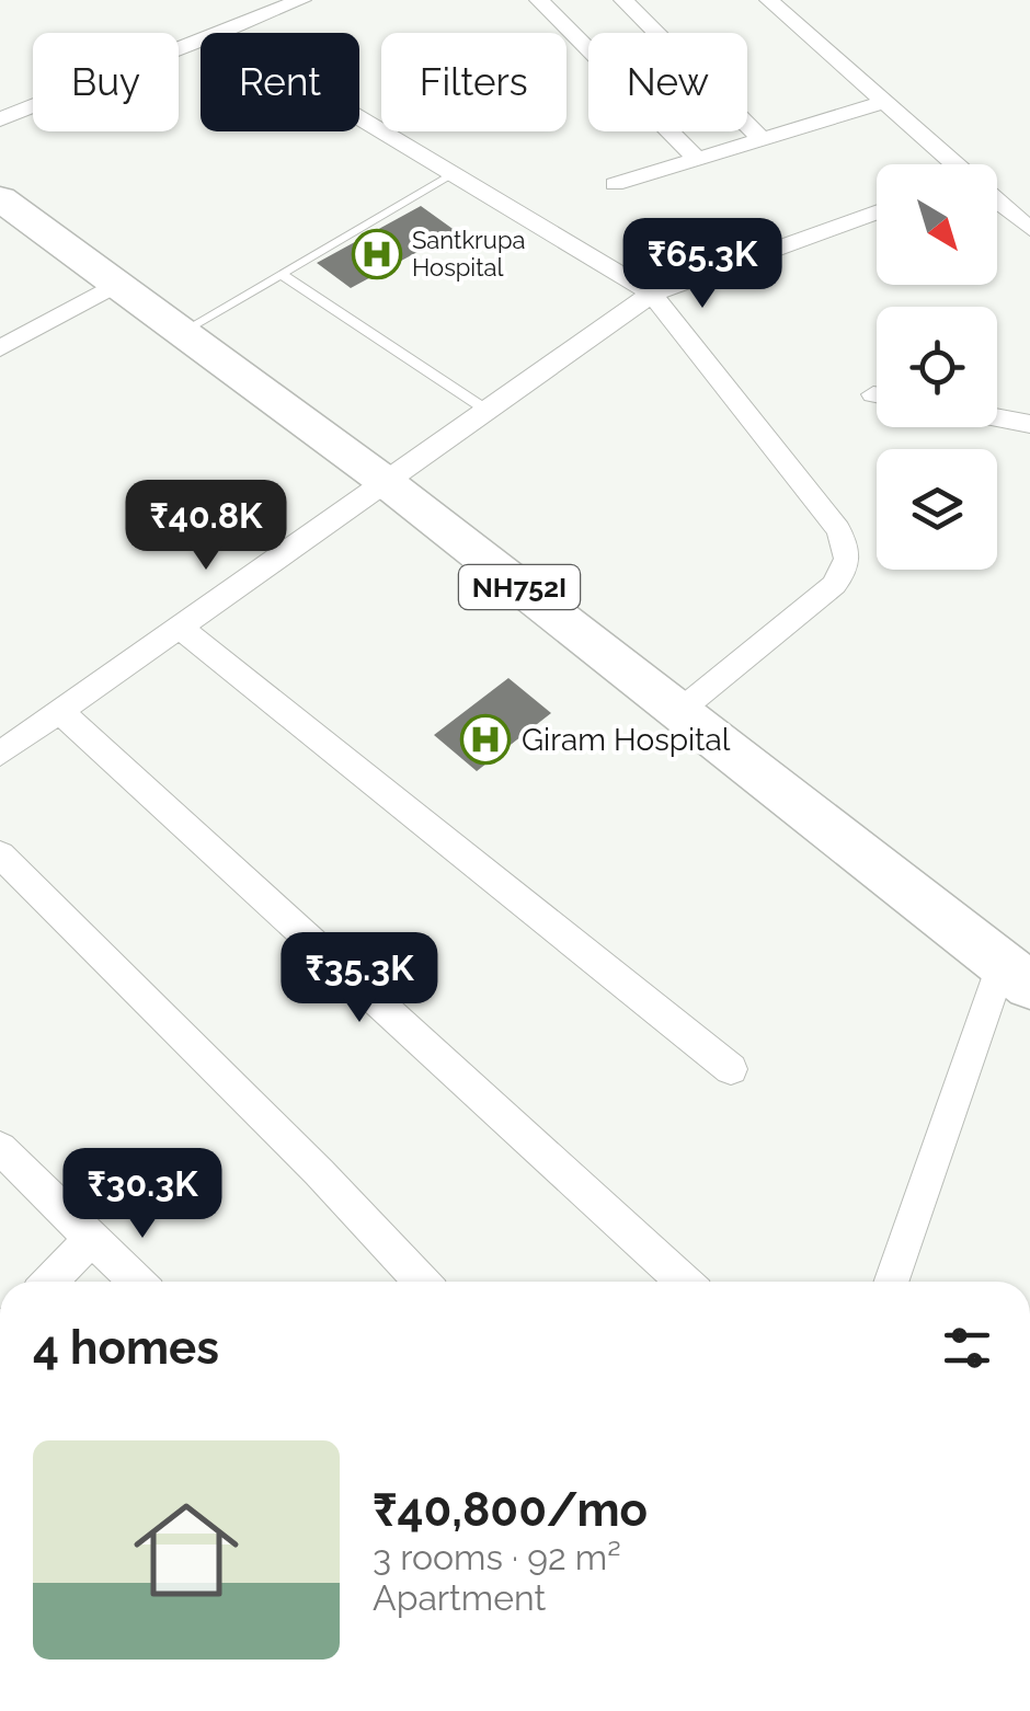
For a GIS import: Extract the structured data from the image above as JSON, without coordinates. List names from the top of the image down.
{
  "streets": {
    "highway": ["NH752I"]
  },
  "places": {
    "hospital": ["Santkrupa Hospital", "Giram Hospital"]
  },
  "north": "bottom right",
  "page": {
    "chip": [
      "Buy",
      "Rent",
      "Filters",
      "New"
    ],
    "price": [
      "₹65.3K",
      "₹40.8K",
      "₹35.3K",
      "₹30.3K"
    ],
    "heading": "4 homes",
    "list": [
      {
        "name": "₹40,800/mo",
        "note": "3 rooms · 92 m² · Apartment"
      }
    ]
  }
}
